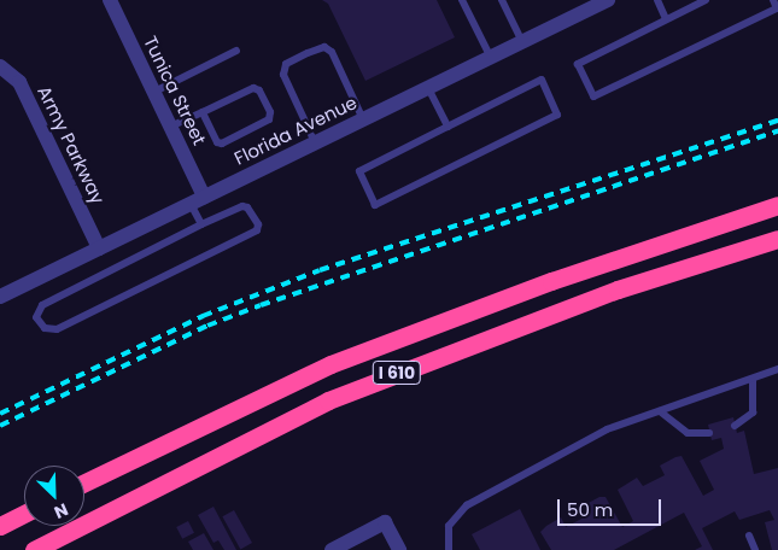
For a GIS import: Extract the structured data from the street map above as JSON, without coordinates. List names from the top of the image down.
{
  "streets": {
    "highway": ["I 610"],
    "street": ["Tunica Street", "Florida Avenue", "Army Parkway"]
  },
  "crossings": [
    ["Tunica Street", "Florida Avenue"],
    ["Florida Avenue", "Army Parkway"]
  ],
  "scale_bar": "50 m",
  "north": "bottom right"
}
